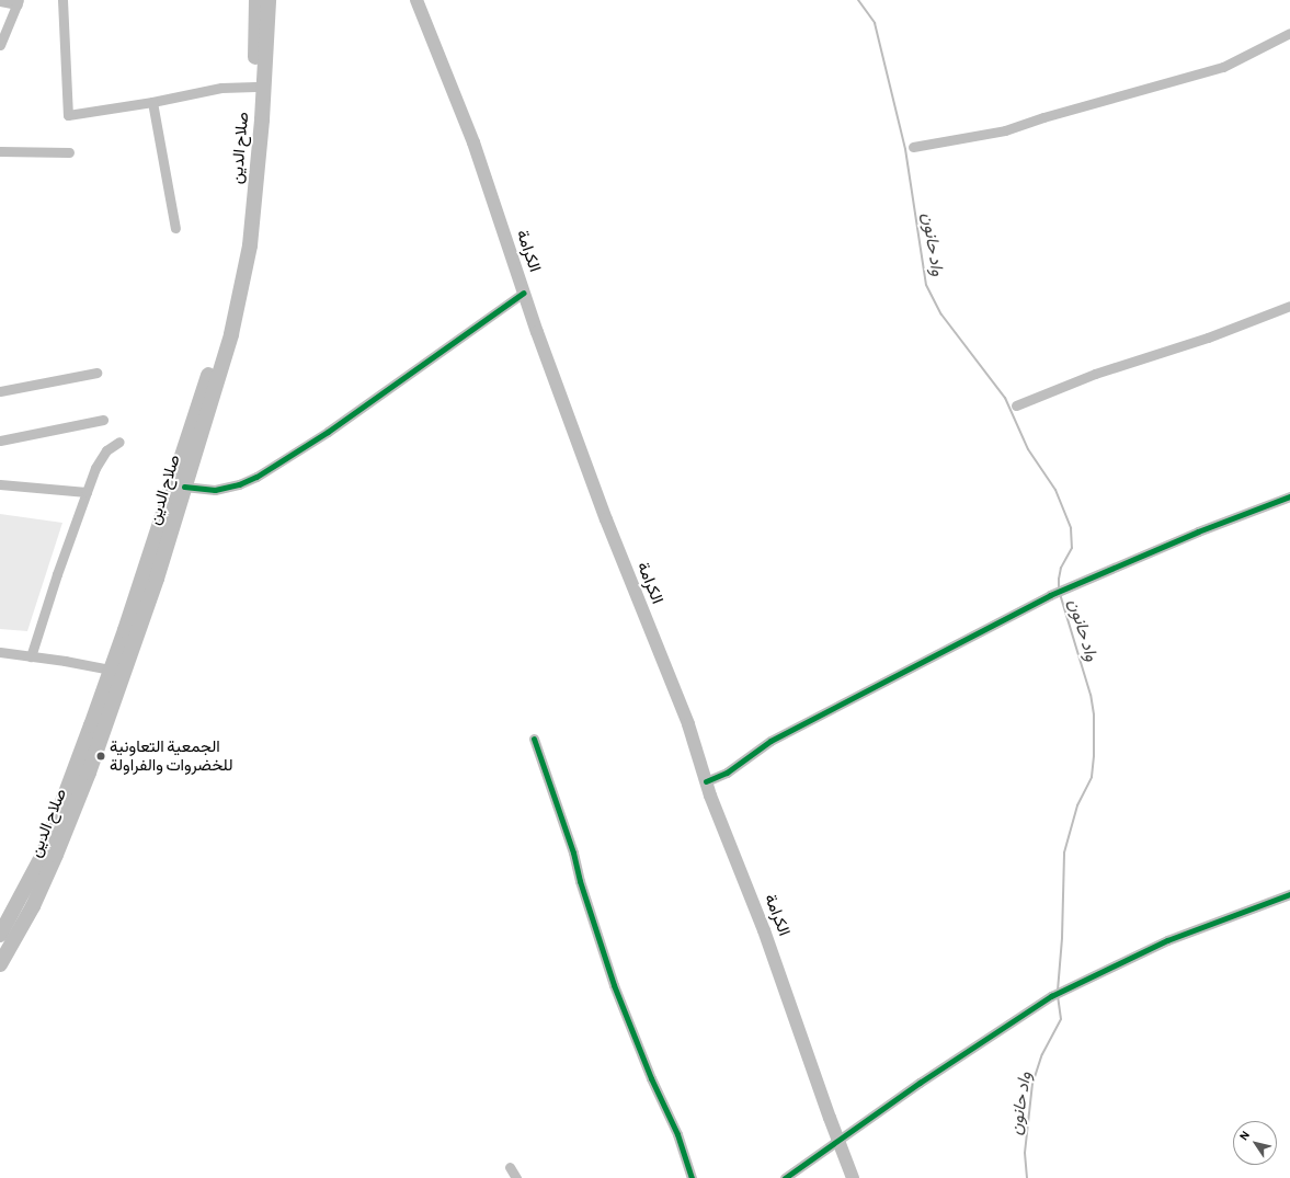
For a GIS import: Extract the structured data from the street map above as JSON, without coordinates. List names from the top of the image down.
{
  "streets": {
    "highway": ["صلاح الدين"],
    "main road": ["الكرامة"]
  },
  "water": ["واد حانون"],
  "places": ["الجمعية التعاونية للخضروات والفراولة"],
  "north": "top left"
}
